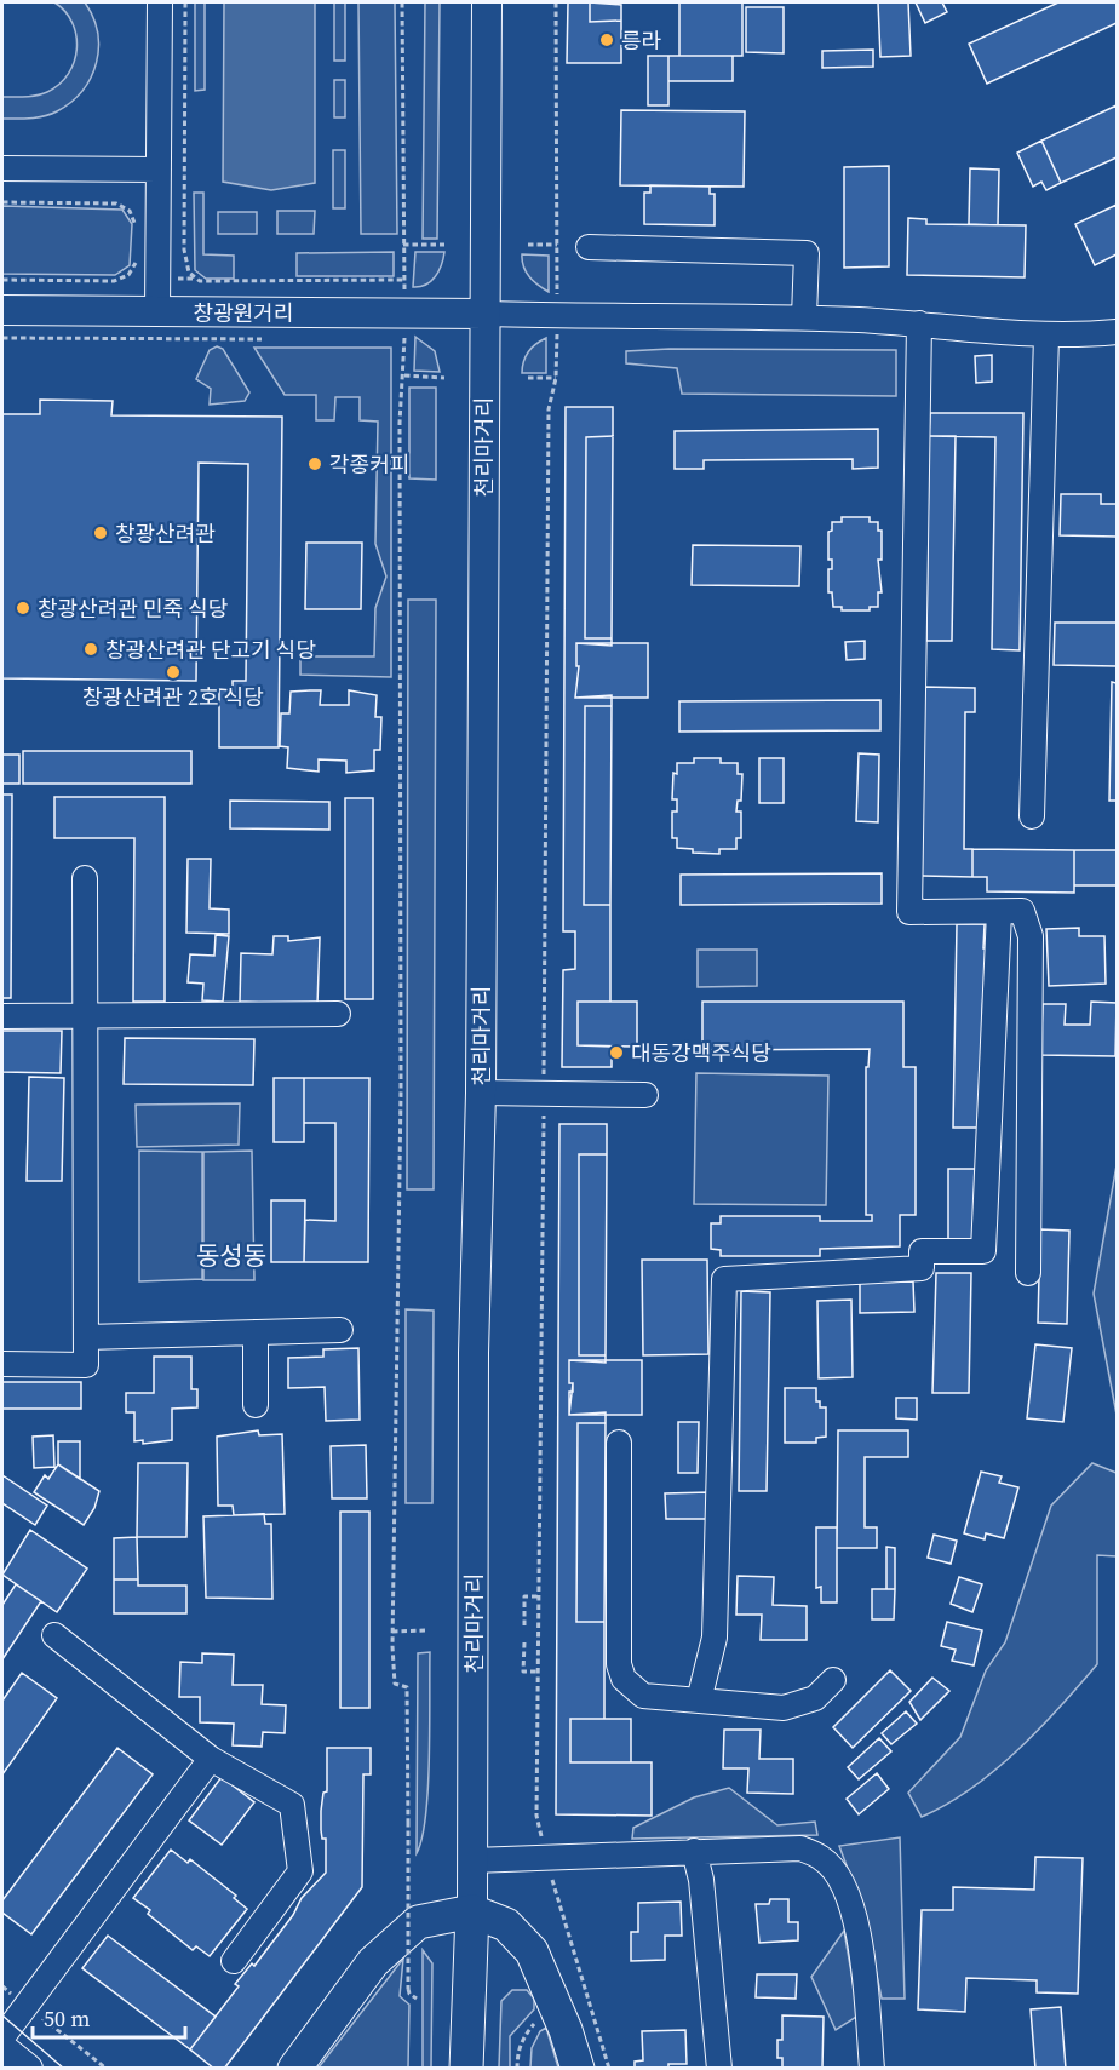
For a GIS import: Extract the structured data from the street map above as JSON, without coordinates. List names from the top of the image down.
{
  "streets": {
    "highway": ["천리마거리"],
    "main road": ["창광원거리"]
  },
  "crossings": [
    ["창광원거리", "천리마거리"]
  ],
  "districts": ["동성동"],
  "places": [
    "릉라",
    "각종커피",
    "창광산려관",
    "창광산려관 민죽 식당",
    "창광산려관 단고기 식당",
    "창광산려관 2호 식당",
    "대동강맥주식당"
  ],
  "scale_bar": "50 m"
}
